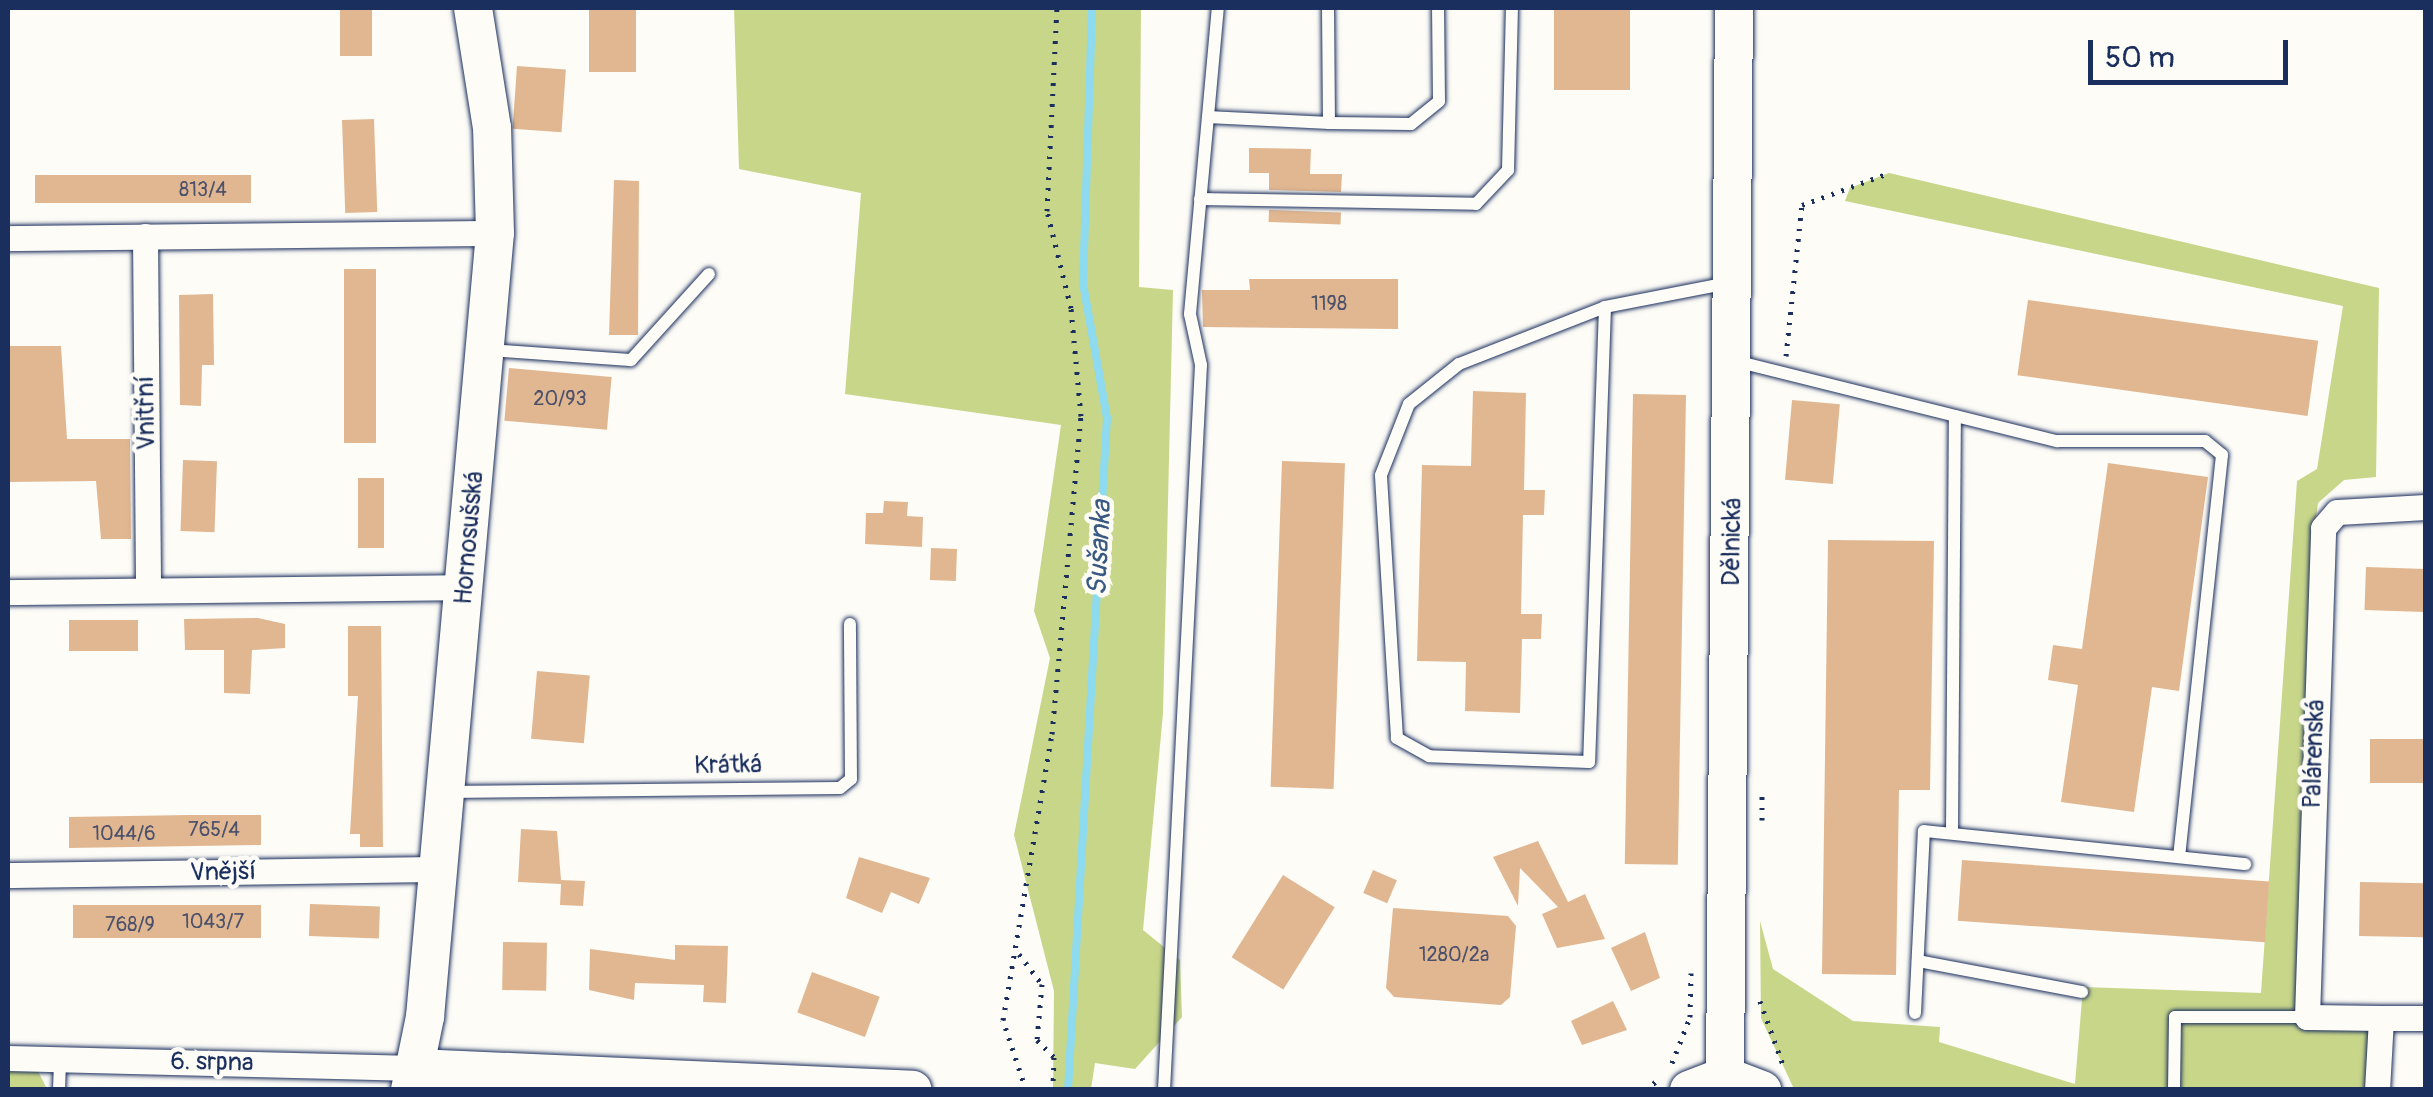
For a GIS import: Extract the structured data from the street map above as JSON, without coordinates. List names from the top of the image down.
{
  "streets": {
    "main road": ["Hornosušská", "Dělnická"],
    "street": [
      "Vnitřní",
      "Palárenská",
      "Vnější",
      "6. srpna"
    ],
    "lane": ["Krátká"]
  },
  "crossings": [
    ["Hornosušská", "Krátká"],
    ["Hornosušská", "Vnější"],
    ["Hornosušská", "6. srpna"]
  ],
  "water": ["Sušanka"],
  "house_numbers": [
    "813/4",
    "1198",
    "20/93",
    "765/4",
    "1044/6",
    "1043/7",
    "768/9",
    "1280/2a"
  ],
  "scale_bar": "50 m"
}
